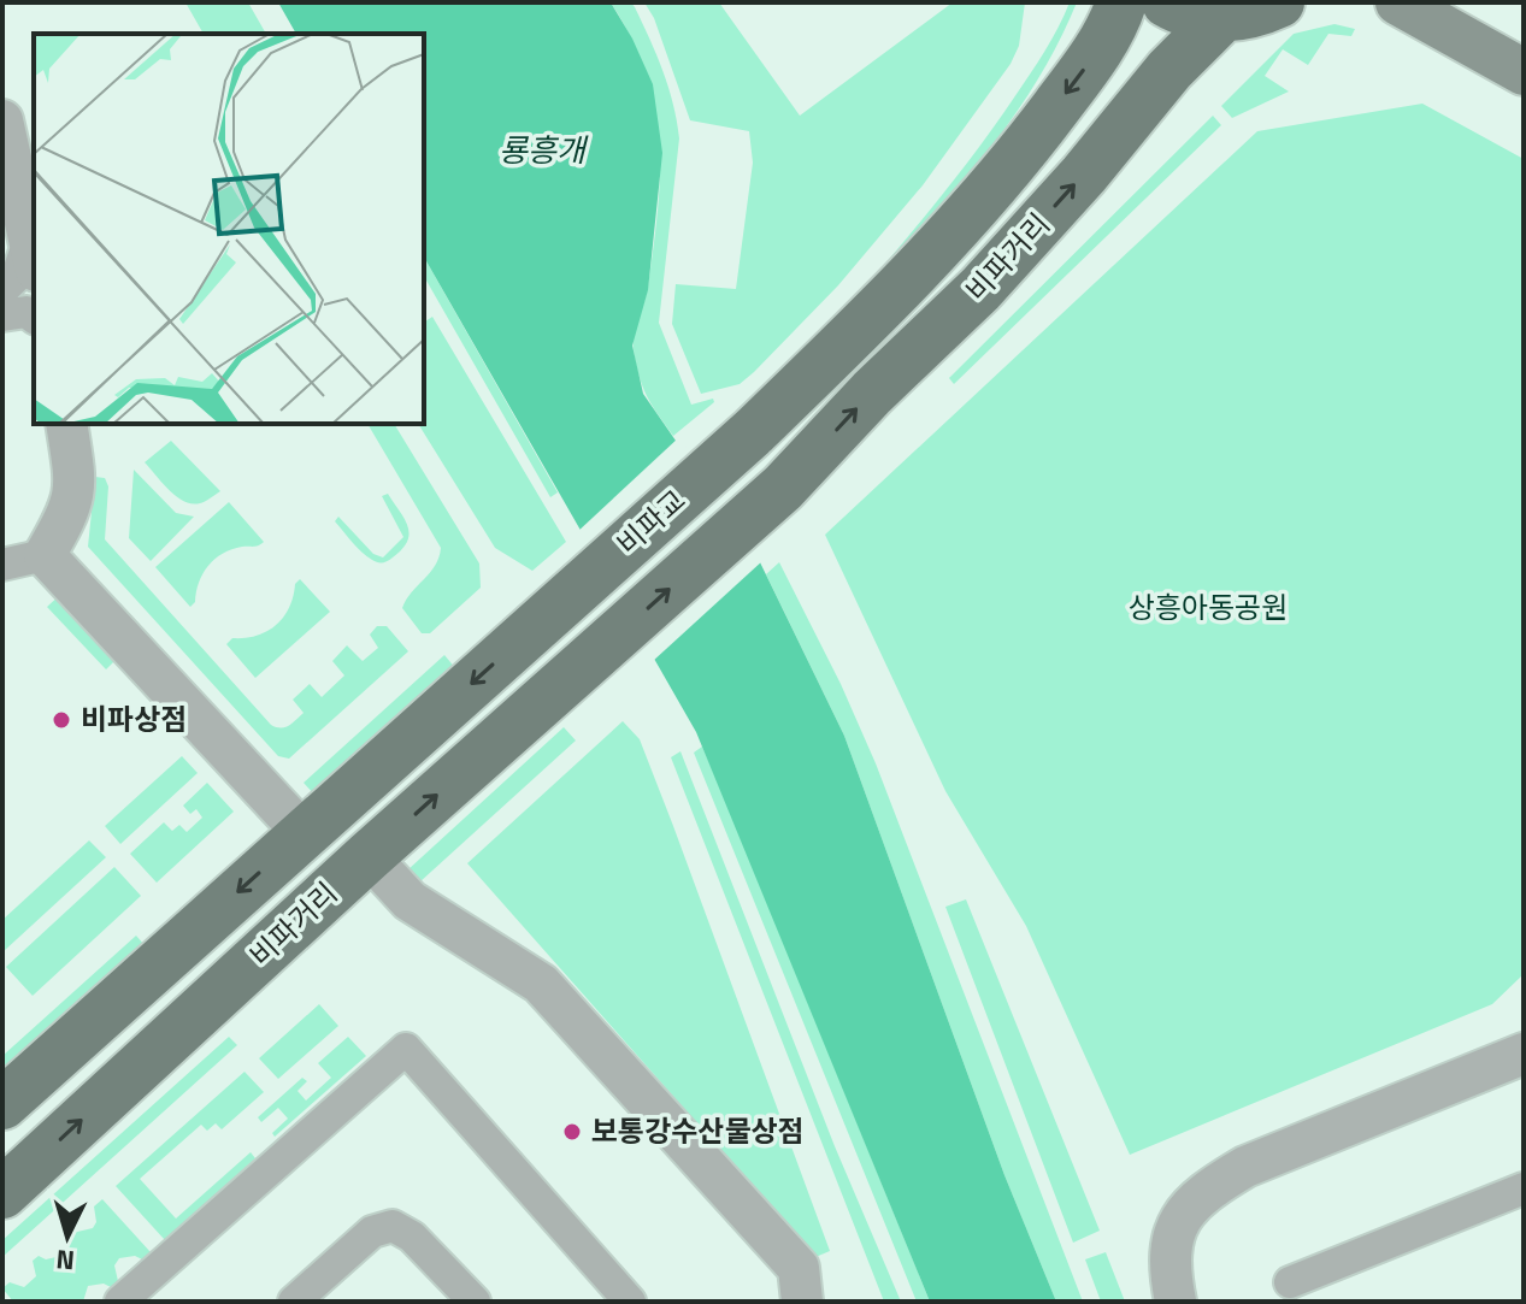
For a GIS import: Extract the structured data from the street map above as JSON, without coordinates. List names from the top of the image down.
{
  "streets": {
    "main road": ["비파거리", "비파교"]
  },
  "crossings": [
    ["비파거리", "비파교"]
  ],
  "one_way": ["비파교"],
  "water": ["룡흥개"],
  "parks": ["상흥아동공원"],
  "places": ["비파상점", "보통강수산물상점"],
  "north": "bottom"
}
